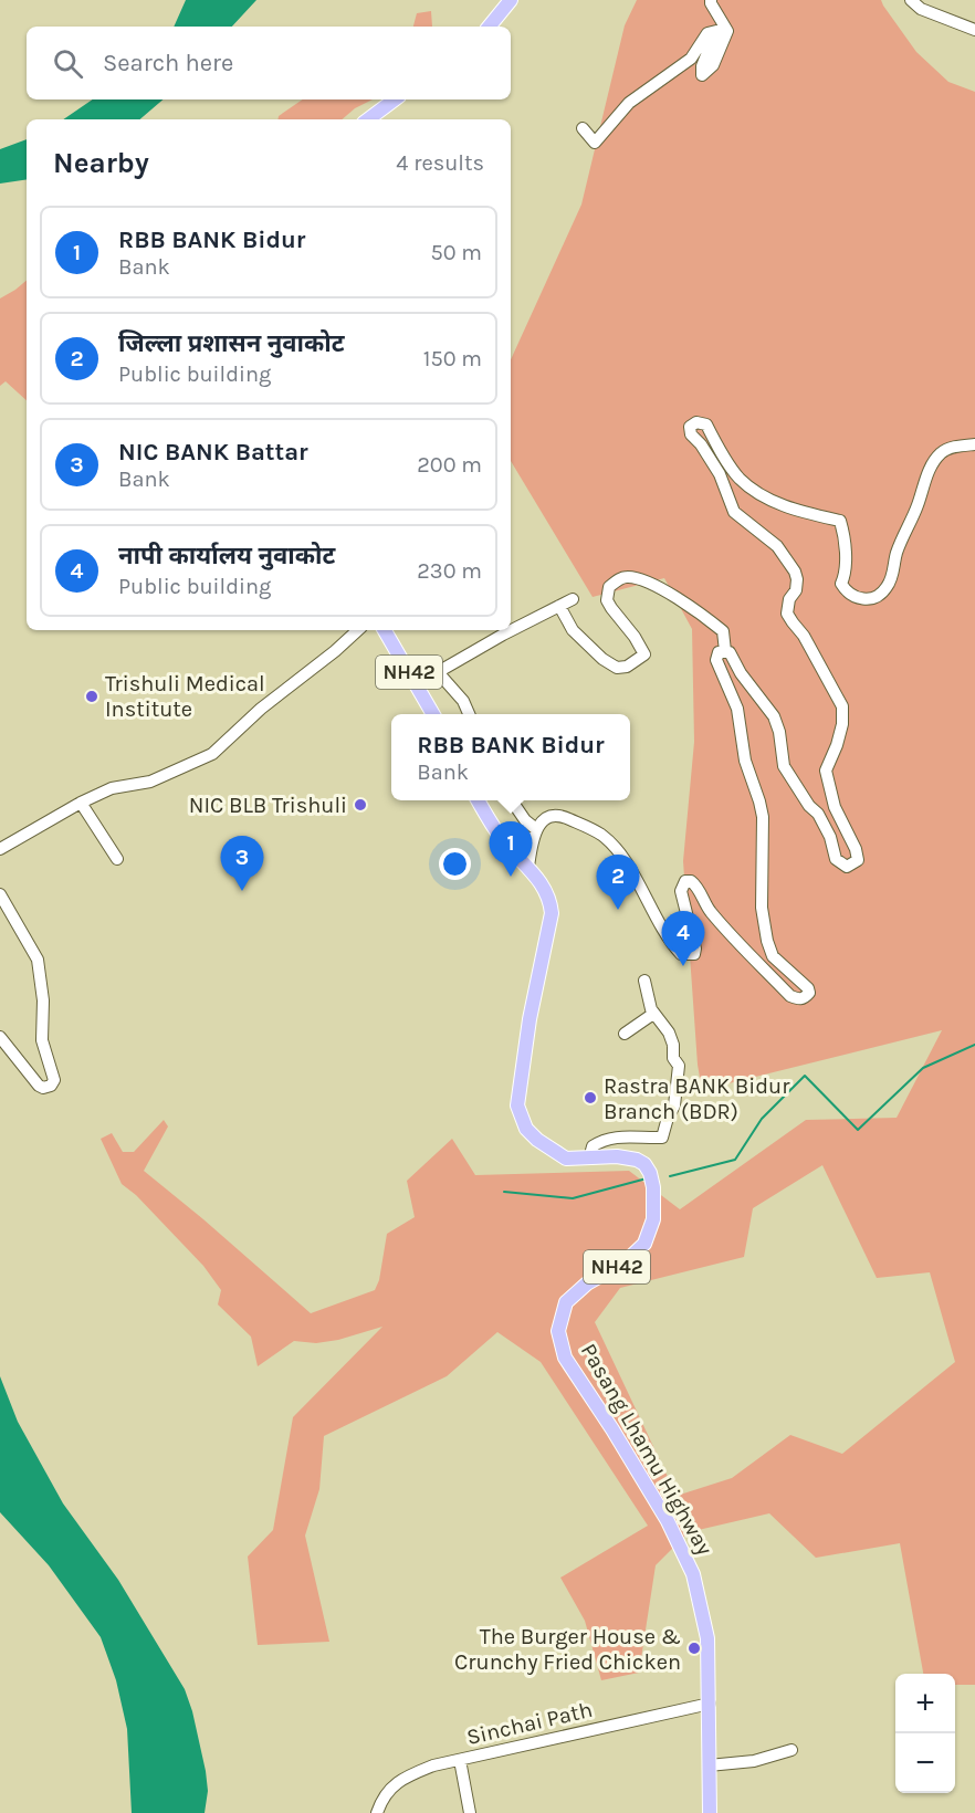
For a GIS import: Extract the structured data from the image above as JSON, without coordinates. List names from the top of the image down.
{
  "streets": {
    "main road": ["NH42", "Pasang Lhamu Highway"],
    "street": ["Sinchai Path"]
  },
  "crossings": [
    ["Pasang Lhamu Highway", "Sinchai Path"]
  ],
  "places": [
    "Trishuli Medical Institute",
    "NIC BLB Trishuli",
    "Rastra BANK Bidur Branch (BDR)",
    "The Burger House & Crunchy Fried Chicken"
  ],
  "page": {
    "search": "Search here",
    "heading": ["Nearby", "4 results"],
    "list": [
      {
        "mark": "1",
        "name": "RBB BANK Bidur",
        "note": "Bank",
        "value": "50 m"
      },
      {
        "mark": "2",
        "name": "जिल्ला प्रशासन नुवाकोट",
        "note": "Public building",
        "value": "150 m"
      },
      {
        "mark": "3",
        "name": "NIC BANK Battar",
        "note": "Bank",
        "value": "200 m"
      },
      {
        "mark": "4",
        "name": "नापी कार्यालय नुवाकोट",
        "note": "Public building",
        "value": "230 m"
      }
    ],
    "popup": ["RBB BANK Bidur", "Bank"],
    "pins": [
      "1",
      "3",
      "2",
      "4"
    ],
    "map_buttons": ["+", "−"]
  }
}
